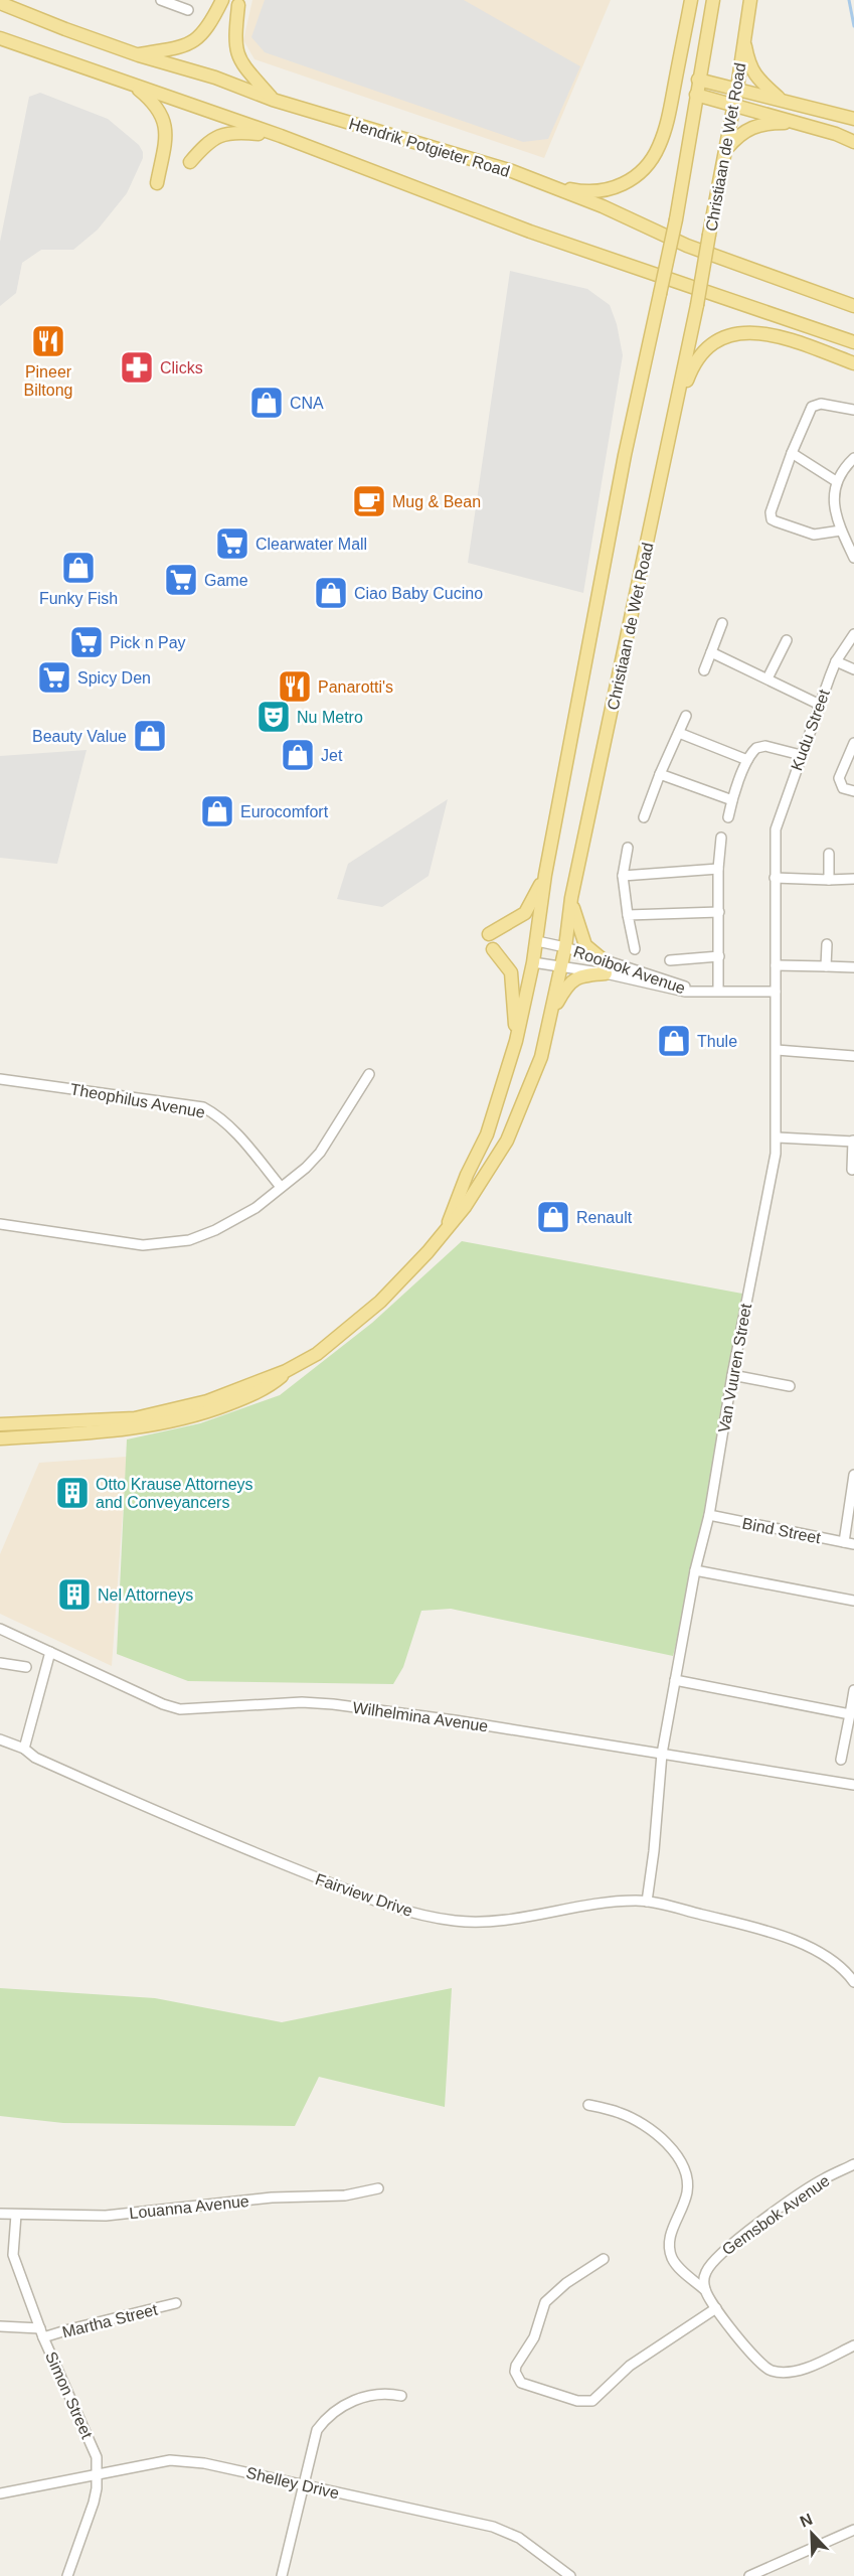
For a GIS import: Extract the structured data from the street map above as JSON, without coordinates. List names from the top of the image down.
{
  "streets": {
    "main road": ["Hendrik Potgieter Road", "Christiaan de Wet Road"],
    "street": [
      "Kudu Street",
      "Rooibok Avenue",
      "Theophilus Avenue",
      "Van Vuuren Street",
      "Bind Street",
      "Wilhelmina Avenue",
      "Fairview Drive",
      "Louanna Avenue",
      "Gemsbok Avenue",
      "Martha Street",
      "Simon Street",
      "Shelley Drive"
    ]
  },
  "crossings": [
    ["Christiaan de Wet Road", "Rooibok Avenue"],
    ["Kudu Street", "Van Vuuren Street"],
    ["Rooibok Avenue", "Van Vuuren Street"],
    ["Van Vuuren Street", "Bind Street"],
    ["Van Vuuren Street", "Wilhelmina Avenue"],
    ["Van Vuuren Street", "Fairview Drive"],
    ["Louanna Avenue", "Simon Street"],
    ["Martha Street", "Simon Street"],
    ["Simon Street", "Shelley Drive"]
  ],
  "places": {
    "restaurant": ["Pineer Biltong", "Panarotti's"],
    "pharmacy": ["Clicks"],
    "shop": [
      "CNA",
      "Funky Fish",
      "Ciao Baby Cucino",
      "Beauty Value",
      "Jet",
      "Eurocomfort",
      "Thule",
      "Renault"
    ],
    "cafe": ["Mug & Bean"],
    "supermarket": [
      "Clearwater Mall",
      "Game",
      "Pick n Pay",
      "Spicy Den"
    ],
    "theatre": ["Nu Metro"],
    "building": ["Otto Krause Attorneys and Conveyancers", "Nel Attorneys"]
  },
  "north": "top left"
}
